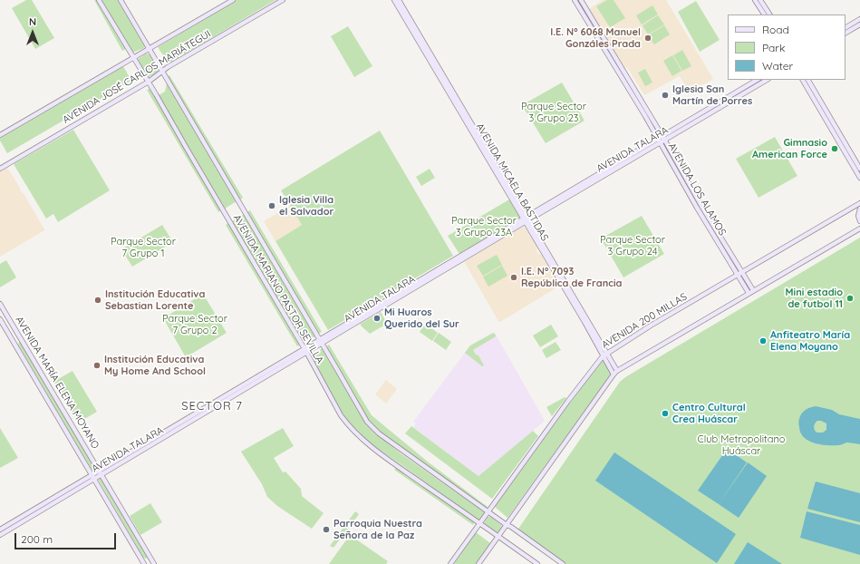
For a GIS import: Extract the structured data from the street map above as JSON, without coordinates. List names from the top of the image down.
{
  "streets": {
    "street": [
      "AVENIDA JOSÉ CARLOS MARIÁTEGUI",
      "AVENIDA TALARA",
      "AVENIDA MICAELA BASTIDAS",
      "AVENIDA LOS ALAMOS",
      "AVENIDA MARIANO PASTOR SEVILLA",
      "AVENIDA 200 MILLAS",
      "AVENIDA MARÍA ELENA MOYANO"
    ]
  },
  "crossings": [
    ["AVENIDA JOSÉ CARLOS MARIÁTEGUI", "AVENIDA MARIANO PASTOR SEVILLA"],
    ["AVENIDA TALARA", "AVENIDA MICAELA BASTIDAS"],
    ["AVENIDA TALARA", "AVENIDA LOS ALAMOS"],
    ["AVENIDA TALARA", "AVENIDA MARIANO PASTOR SEVILLA"],
    ["AVENIDA TALARA", "AVENIDA MARÍA ELENA MOYANO"],
    ["AVENIDA MICAELA BASTIDAS", "AVENIDA 200 MILLAS"],
    ["AVENIDA LOS ALAMOS", "AVENIDA 200 MILLAS"],
    ["AVENIDA MARIANO PASTOR SEVILLA", "AVENIDA 200 MILLAS"]
  ],
  "districts": ["SECTOR 7"],
  "parks": [
    "Parque Sector 3 Grupo 23",
    "Parque Sector 3 Grupo 23A",
    "Parque Sector 3 Grupo 24",
    "Parque Sector 7 Grupo 1",
    "Parque Sector 7 Grupo 2",
    "Club Metropolitano Huáscar"
  ],
  "places": [
    "I.E. N° 6068 Manuel Gonzáles Prada",
    "Iglesia San Martín de Porres",
    "Gimnasio American Force",
    "Iglesia Villa el Salvador",
    "I.E. N° 7093 República de Francia",
    "Mini estadio de futbol 11",
    "Institución Educativa Sebastian Lorente",
    "Mi Huaros Querido del Sur",
    "Anfiteatro María Elena Moyano",
    "Institución Educativa My Home And School",
    "Centro Cultural Crea Huáscar",
    "Parroquia Nuestra Señora de la Paz"
  ],
  "legend": ["Road", "Park", "Water"],
  "scale_bar": "200 m",
  "north": "top"
}
